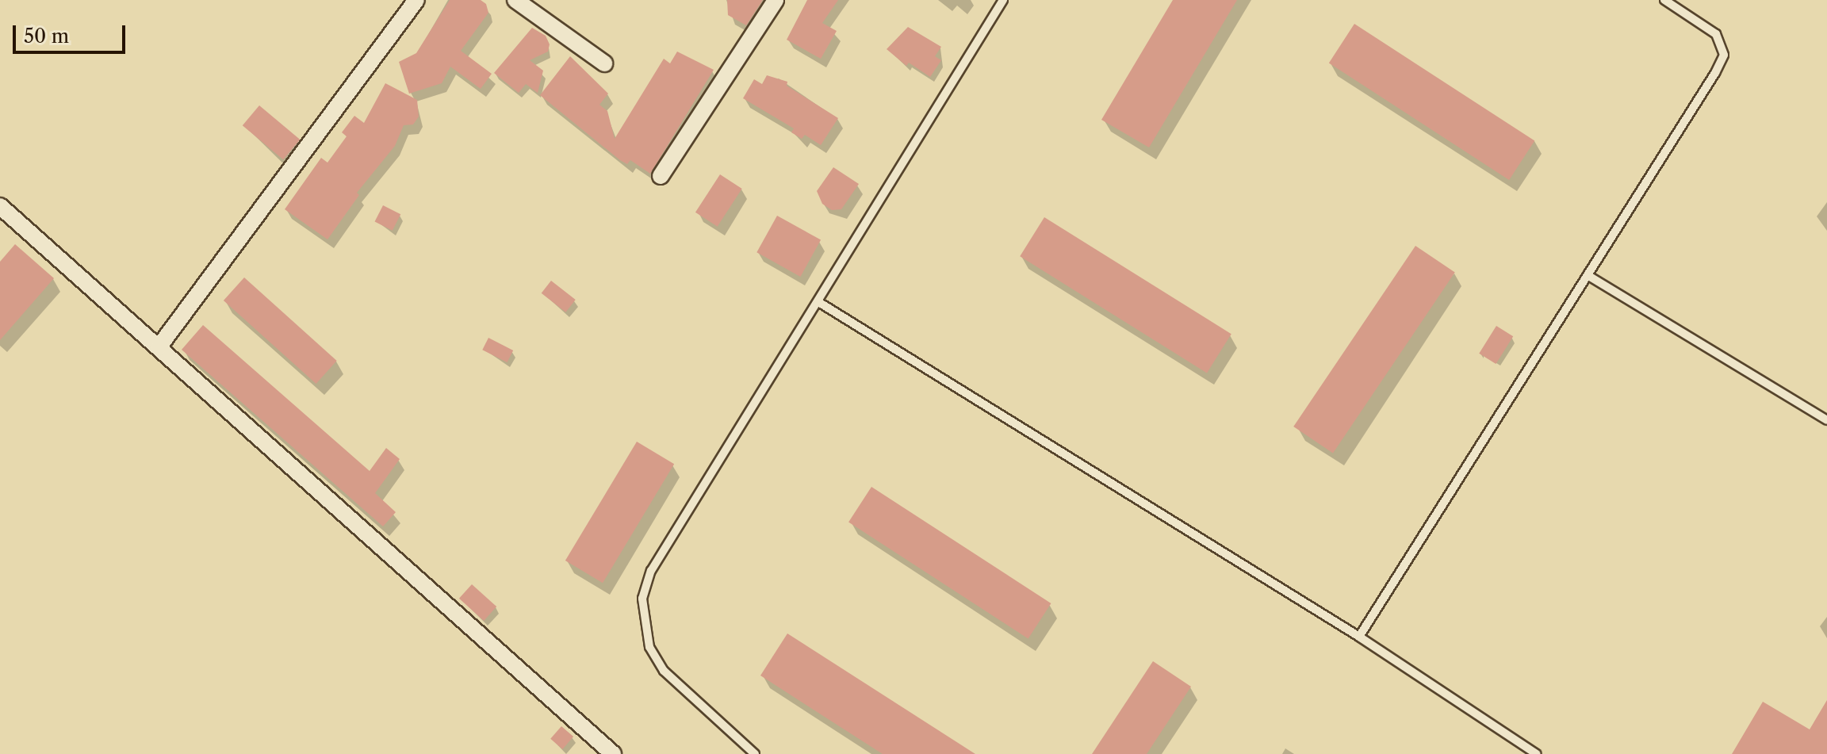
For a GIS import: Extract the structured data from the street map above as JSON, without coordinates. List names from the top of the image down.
{
  "scale_bar": "50 m"
}
